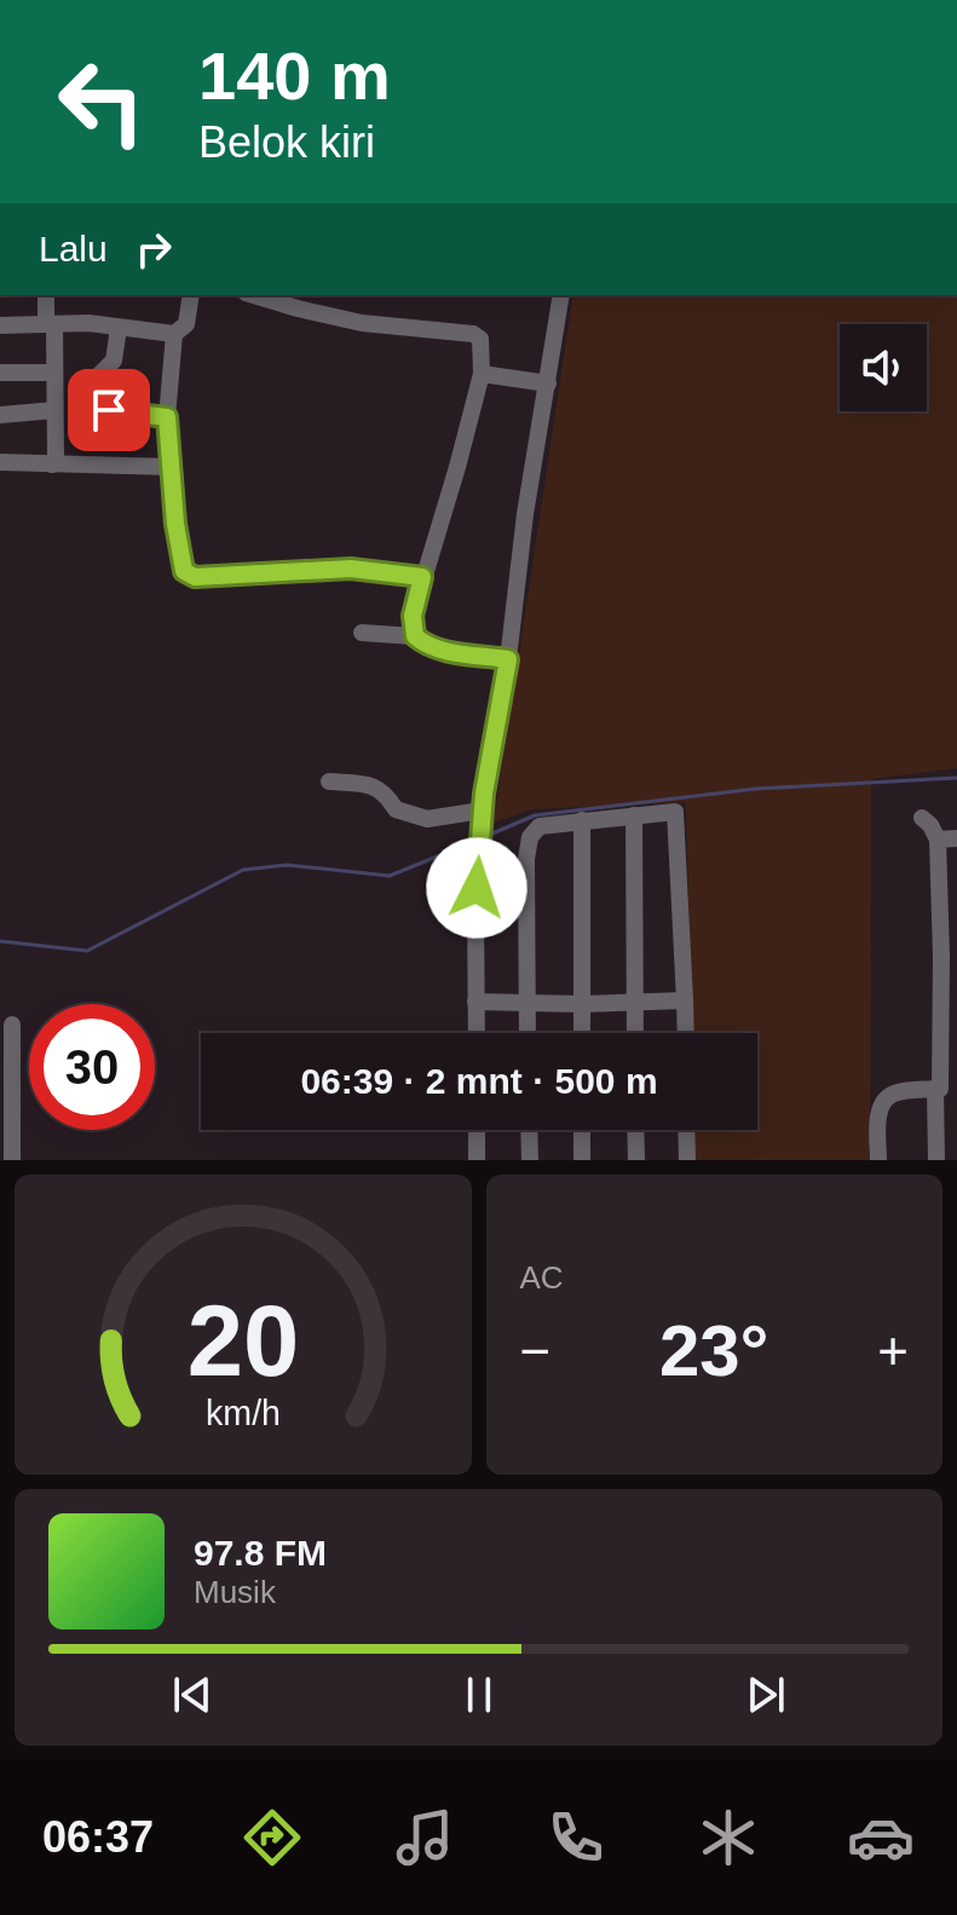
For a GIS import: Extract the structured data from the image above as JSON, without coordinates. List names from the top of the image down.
{
  "page": {
    "turn": ["140 m", "Belok kiri"],
    "then": "Lalu",
    "limit": "30",
    "trip": "06:39 · 2 mnt · 500 m",
    "tile": "AC",
    "heat": ["−", "23°", "+"],
    "song": ["97.8 FM", "Musik"],
    "tabs": "06:37",
    "gauge": ["20", "km/h"]
  }
}
